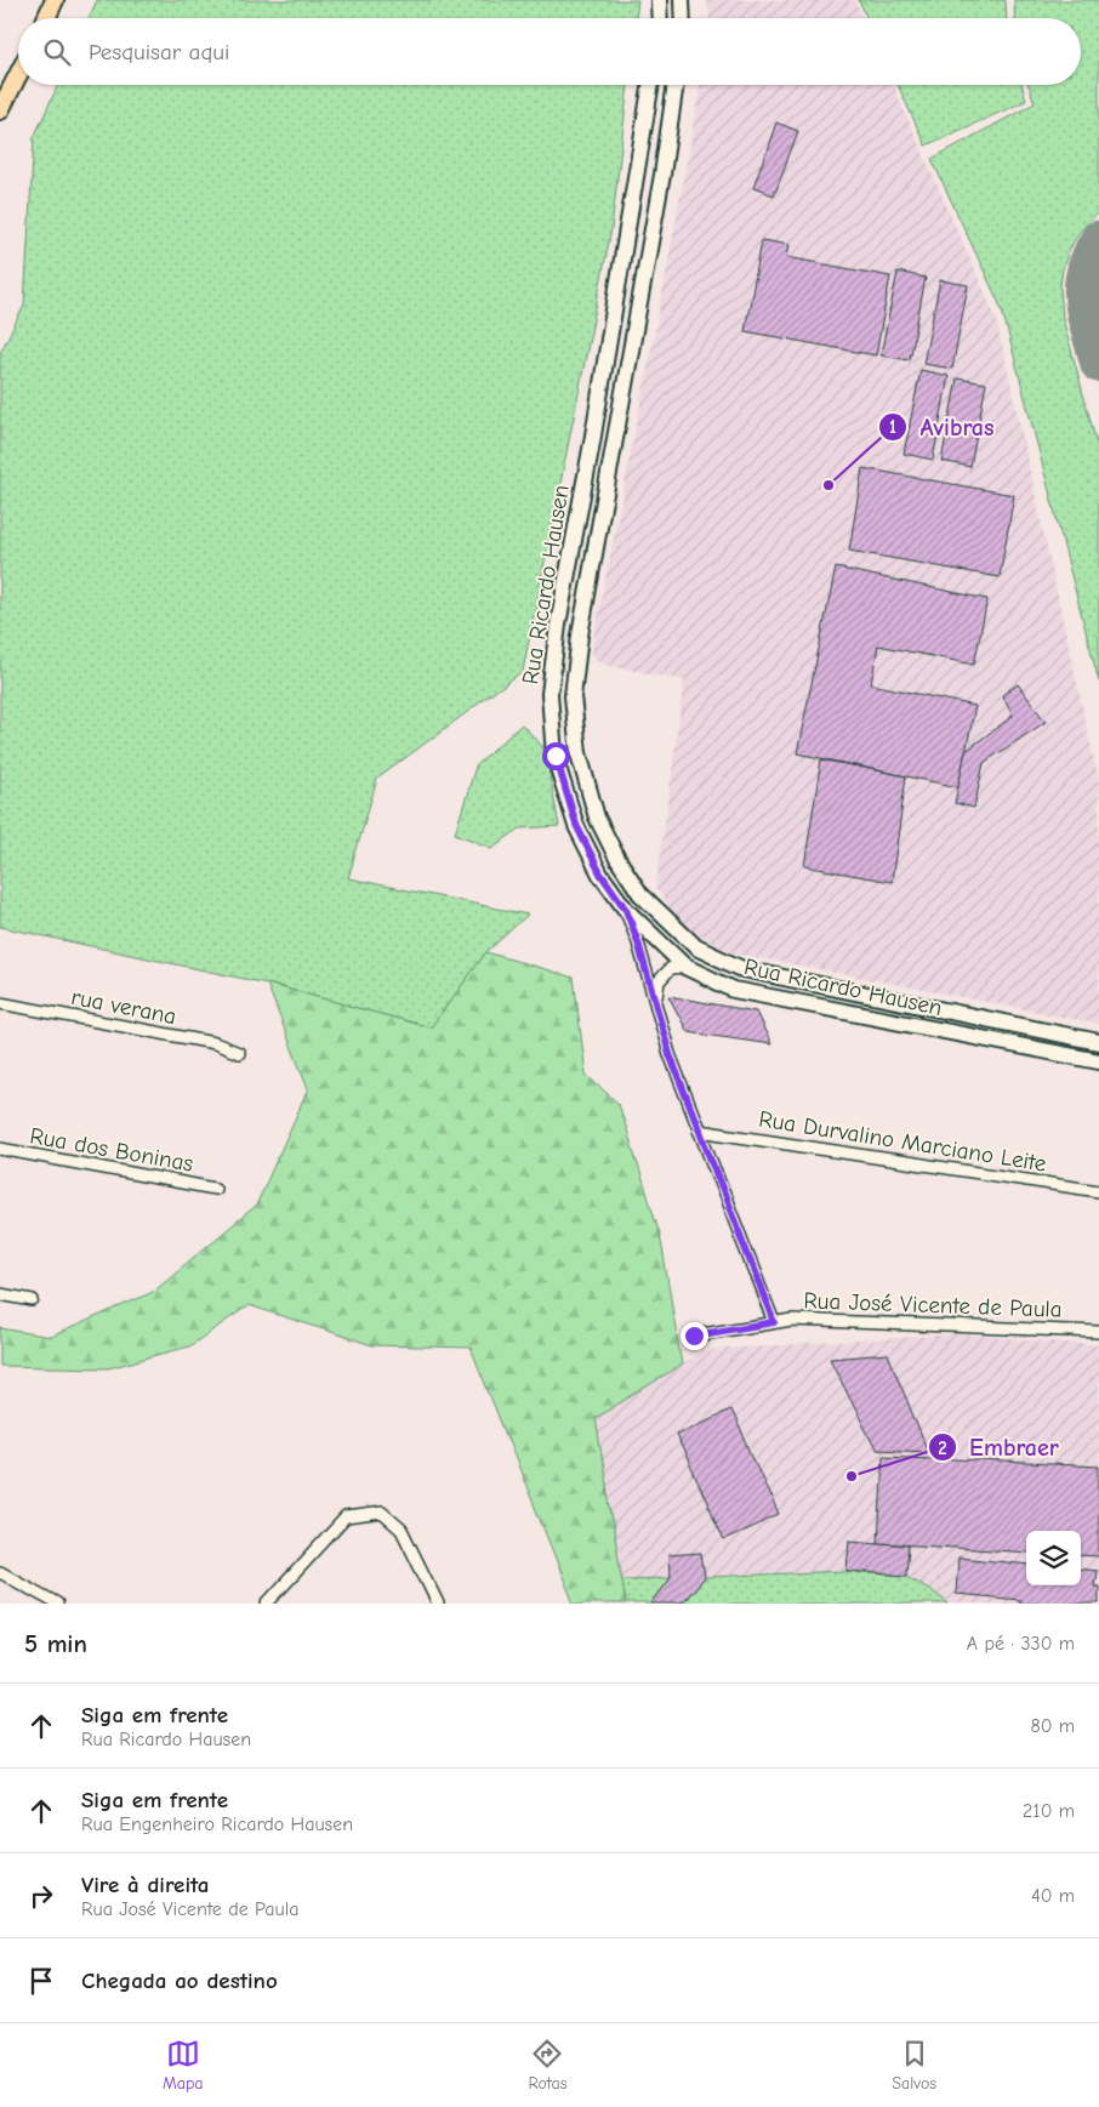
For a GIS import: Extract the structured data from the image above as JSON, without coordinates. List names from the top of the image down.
{
  "streets": {
    "street": [
      "Rua Ricardo Hausen",
      "rua verana",
      "Rua Durvalino Marciano Leite",
      "Rua dos Boninas",
      "Rua José Vicente de Paula"
    ]
  },
  "places": ["Avibras", "Embraer"],
  "page": {
    "search": "Pesquisar aqui",
    "heading": ["5 min", "A pé · 330 m"],
    "list": [
      ["Siga em frente", "Rua Ricardo Hausen", "80 m"],
      ["Siga em frente", "Rua Engenheiro Ricardo Hausen", "210 m"],
      ["Vire à direita", "Rua José Vicente de Paula", "40 m"],
      "Chegada ao destino"
    ],
    "nav": ["Mapa", "Rotas", "Salvos"]
  }
}
